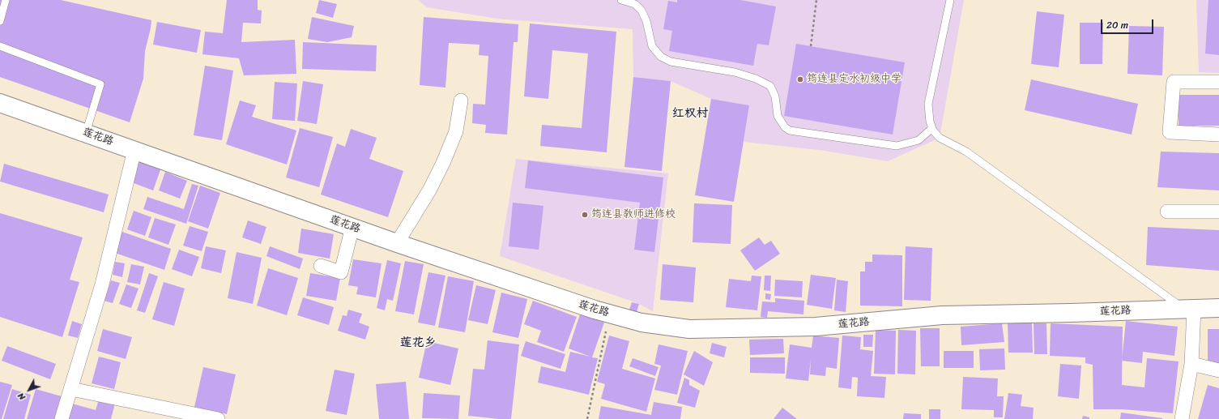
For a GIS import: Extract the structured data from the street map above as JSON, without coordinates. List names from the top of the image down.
{
  "streets": {
    "main road": ["莲花路"]
  },
  "districts": ["红权村", "莲花乡"],
  "places": ["筠连县定水初级中学", "筠连县教师进修校"],
  "scale_bar": "20 m",
  "north": "bottom left"
}
